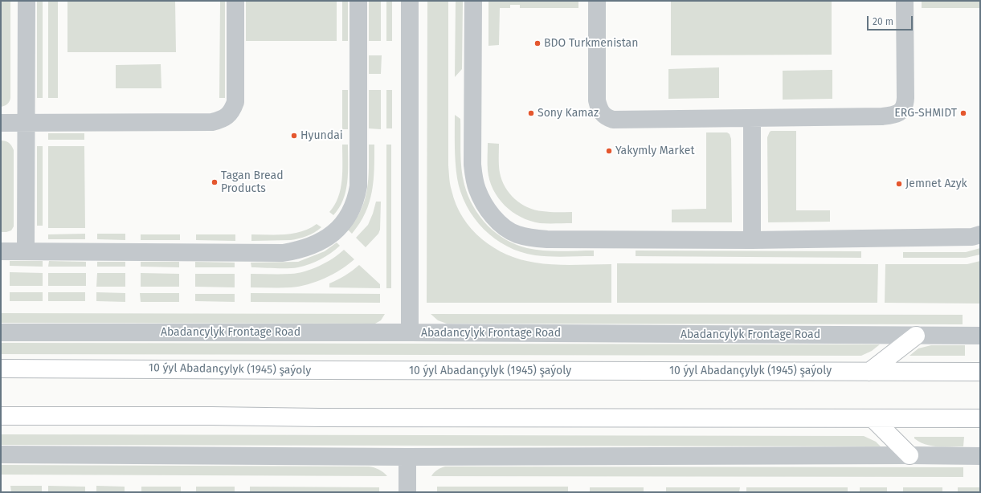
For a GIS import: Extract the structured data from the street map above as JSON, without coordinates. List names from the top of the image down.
{
  "streets": {
    "main road": ["10 ýyl Abadançylyk (1945) şaýoly"],
    "street": ["Abadancylyk Frontage Road"]
  },
  "places": [
    "BDO Turkmenistan",
    "Sony Kamaz",
    "ERG-SHMIDT",
    "Hyundai",
    "Yakymly Market",
    "Tagan Bread Products",
    "Jemnet Azyk"
  ],
  "scale_bar": "20 m"
}
